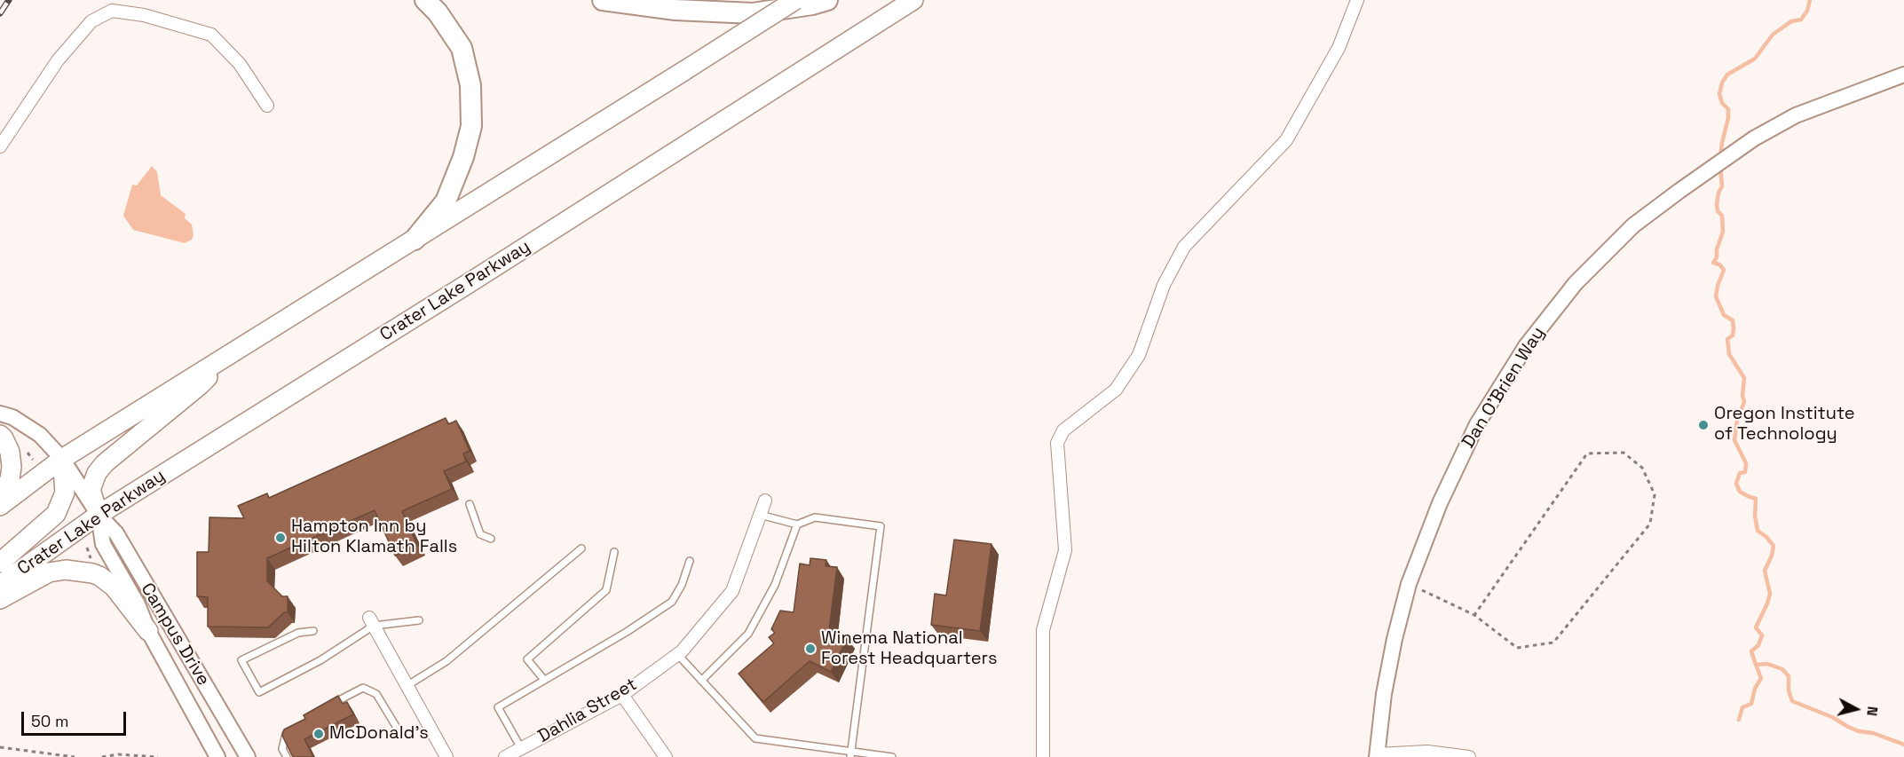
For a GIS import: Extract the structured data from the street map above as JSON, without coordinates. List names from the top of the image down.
{
  "streets": {
    "main road": ["Crater Lake Parkway"],
    "street": ["Dan O'Brien Way", "Campus Drive", "Dahlia Street"]
  },
  "crossings": [
    ["Crater Lake Parkway", "Campus Drive"]
  ],
  "places": [
    "Oregon Institute of Technology",
    "Hampton Inn by Hilton Klamath Falls",
    "Winema National Forest Headquarters",
    "McDonald's"
  ],
  "scale_bar": "50 m",
  "north": "right"
}
